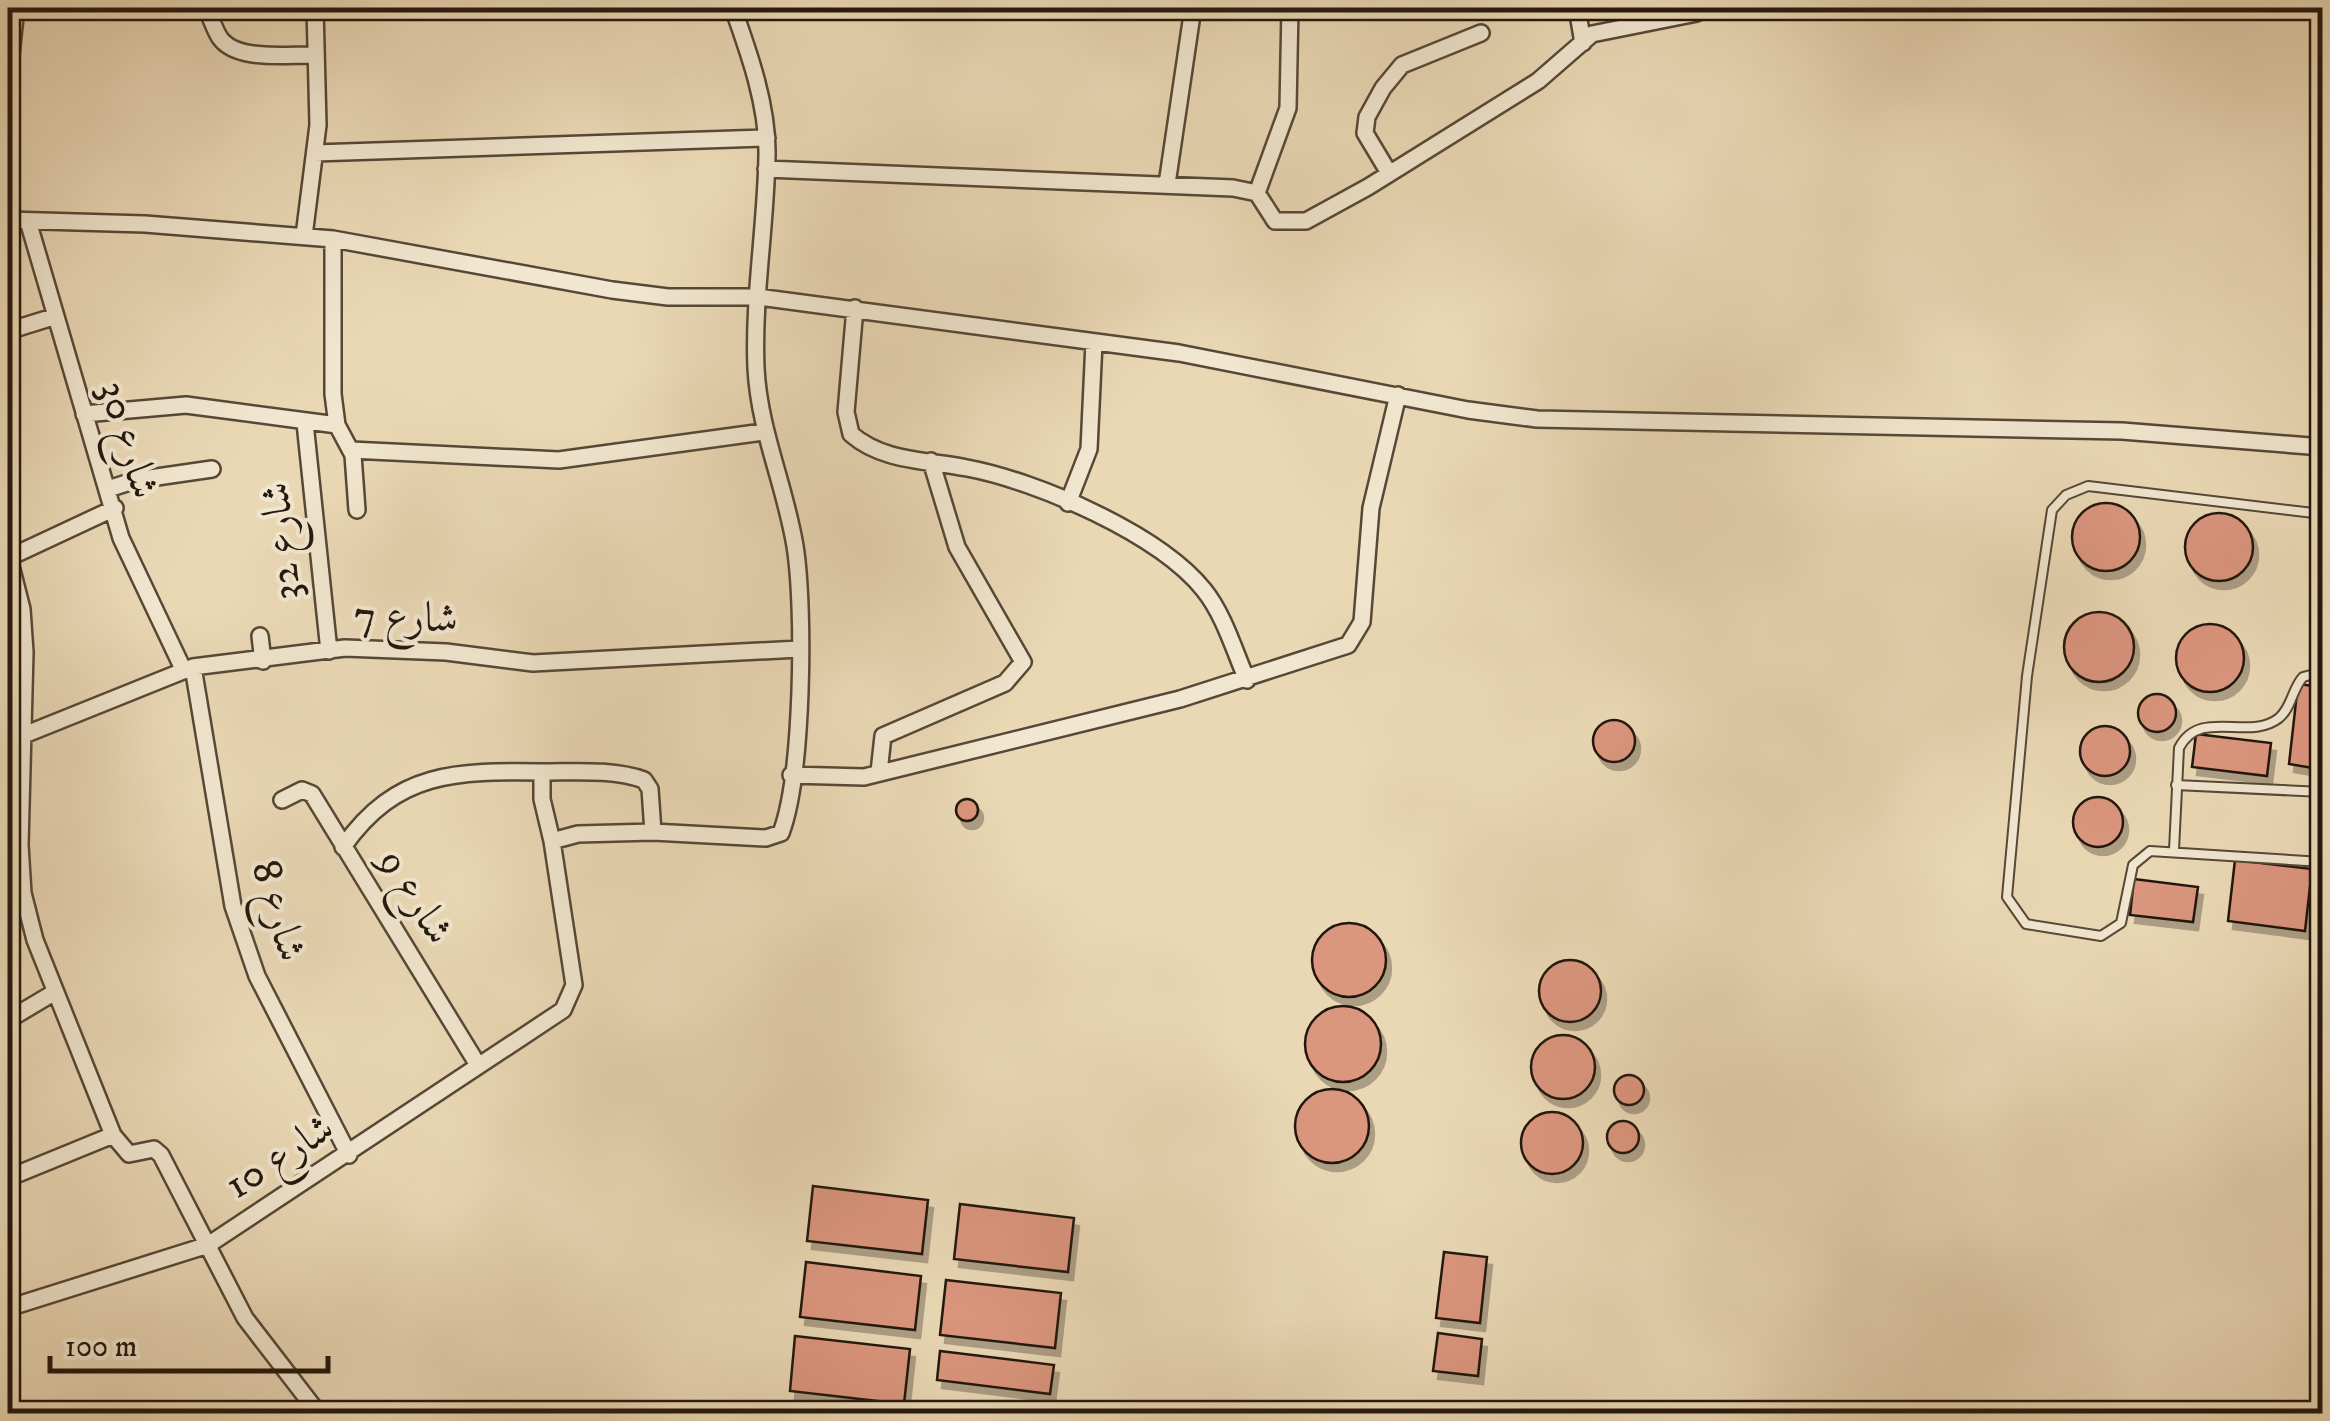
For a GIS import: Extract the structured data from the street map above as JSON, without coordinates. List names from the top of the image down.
{
  "streets": {
    "street": [
      "شارع 30",
      "شارع 32",
      "شارع 7",
      "شارع 9",
      "شارع 8",
      "شارع 10"
    ]
  },
  "crossings": [
    ["شارع 30", "شارع 7"],
    ["شارع 30", "شارع 8"],
    ["شارع 32", "شارع 7"],
    ["شارع 7", "شارع 8"],
    ["شارع 9", "شارع 10"],
    ["شارع 8", "شارع 10"]
  ],
  "scale_bar": "100 m"
}
